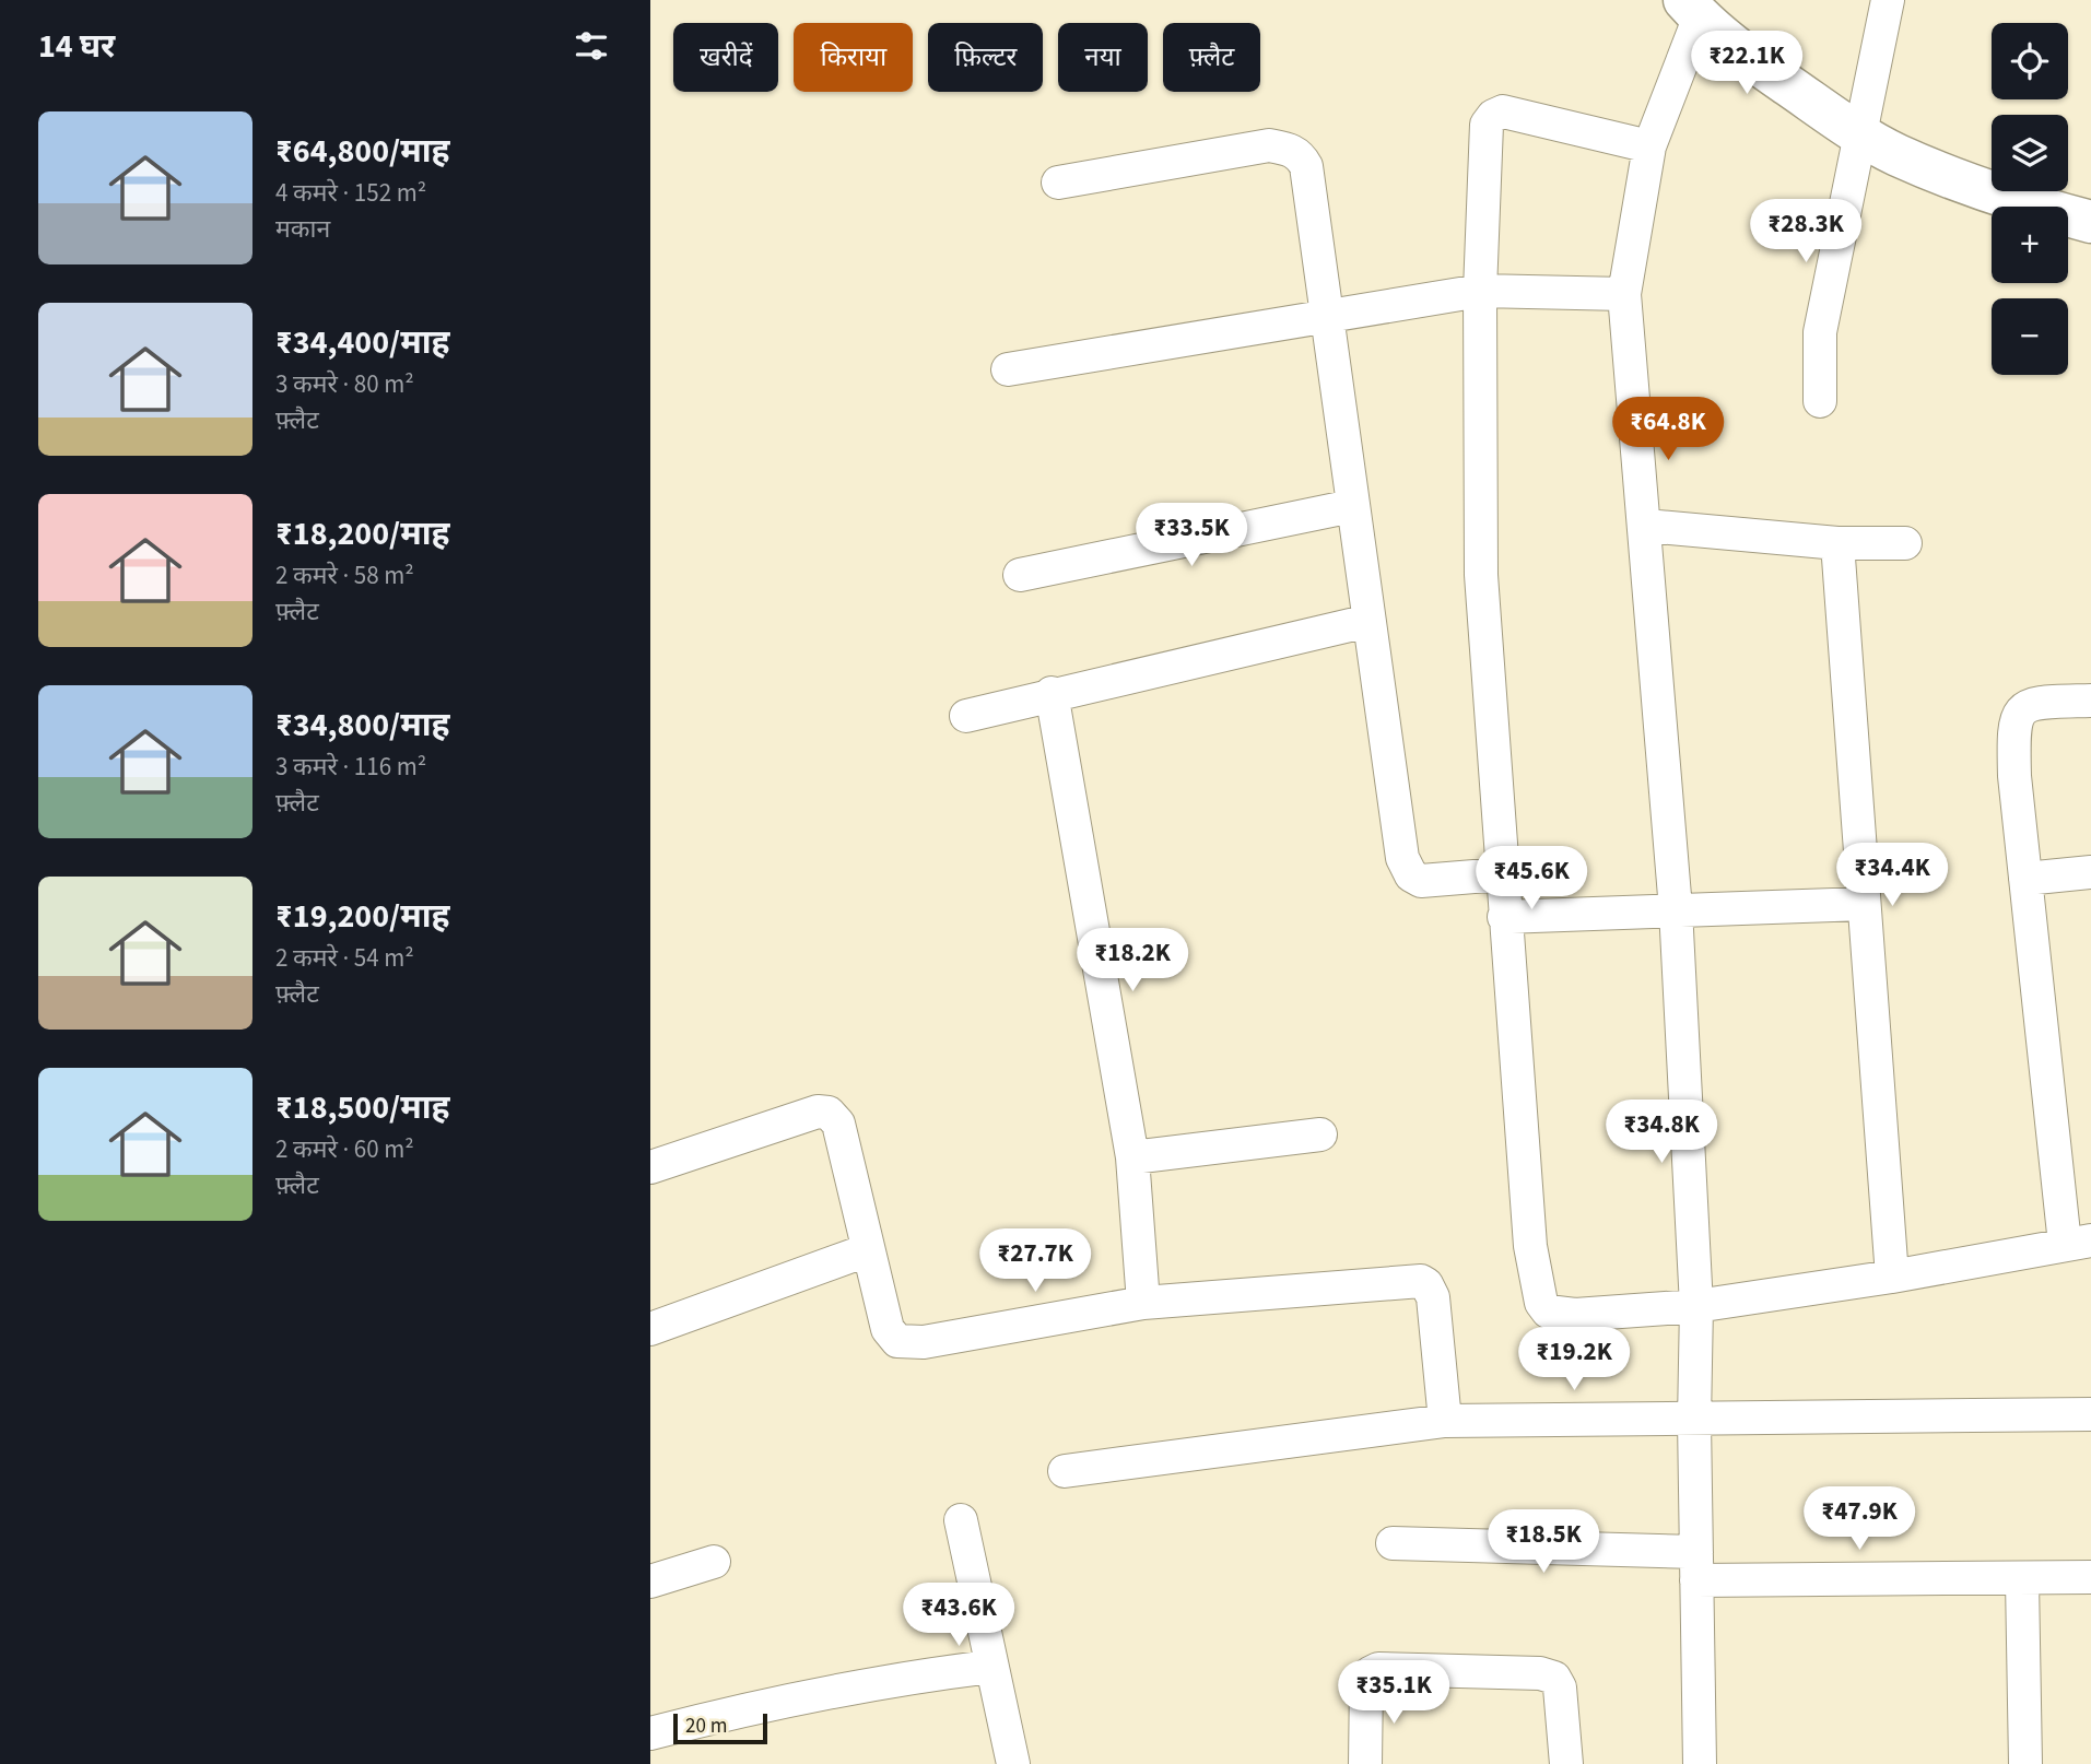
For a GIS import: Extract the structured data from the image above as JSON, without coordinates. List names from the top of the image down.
{
  "scale_bar": "20 m",
  "page": {
    "heading": "14 घर",
    "map_buttons": ["+", "−"],
    "chip": [
      "खरीदें",
      "किराया",
      "फ़िल्टर",
      "नया",
      "फ़्लैट"
    ],
    "price": [
      "₹22.1K",
      "₹28.3K",
      "₹64.8K",
      "₹33.5K",
      "₹34.4K",
      "₹45.6K",
      "₹18.2K",
      "₹34.8K",
      "₹27.7K",
      "₹19.2K",
      "₹47.9K",
      "₹18.5K",
      "₹43.6K",
      "₹35.1K"
    ],
    "list": [
      {
        "name": "₹64,800/माह",
        "note": "4 कमरे · 152 m² · मकान"
      },
      {
        "name": "₹34,400/माह",
        "note": "3 कमरे · 80 m² · फ़्लैट"
      },
      {
        "name": "₹18,200/माह",
        "note": "2 कमरे · 58 m² · फ़्लैट"
      },
      {
        "name": "₹34,800/माह",
        "note": "3 कमरे · 116 m² · फ़्लैट"
      },
      {
        "name": "₹19,200/माह",
        "note": "2 कमरे · 54 m² · फ़्लैट"
      },
      {
        "name": "₹18,500/माह",
        "note": "2 कमरे · 60 m² · फ़्लैट"
      }
    ],
    "scale": "20 m"
  }
}
